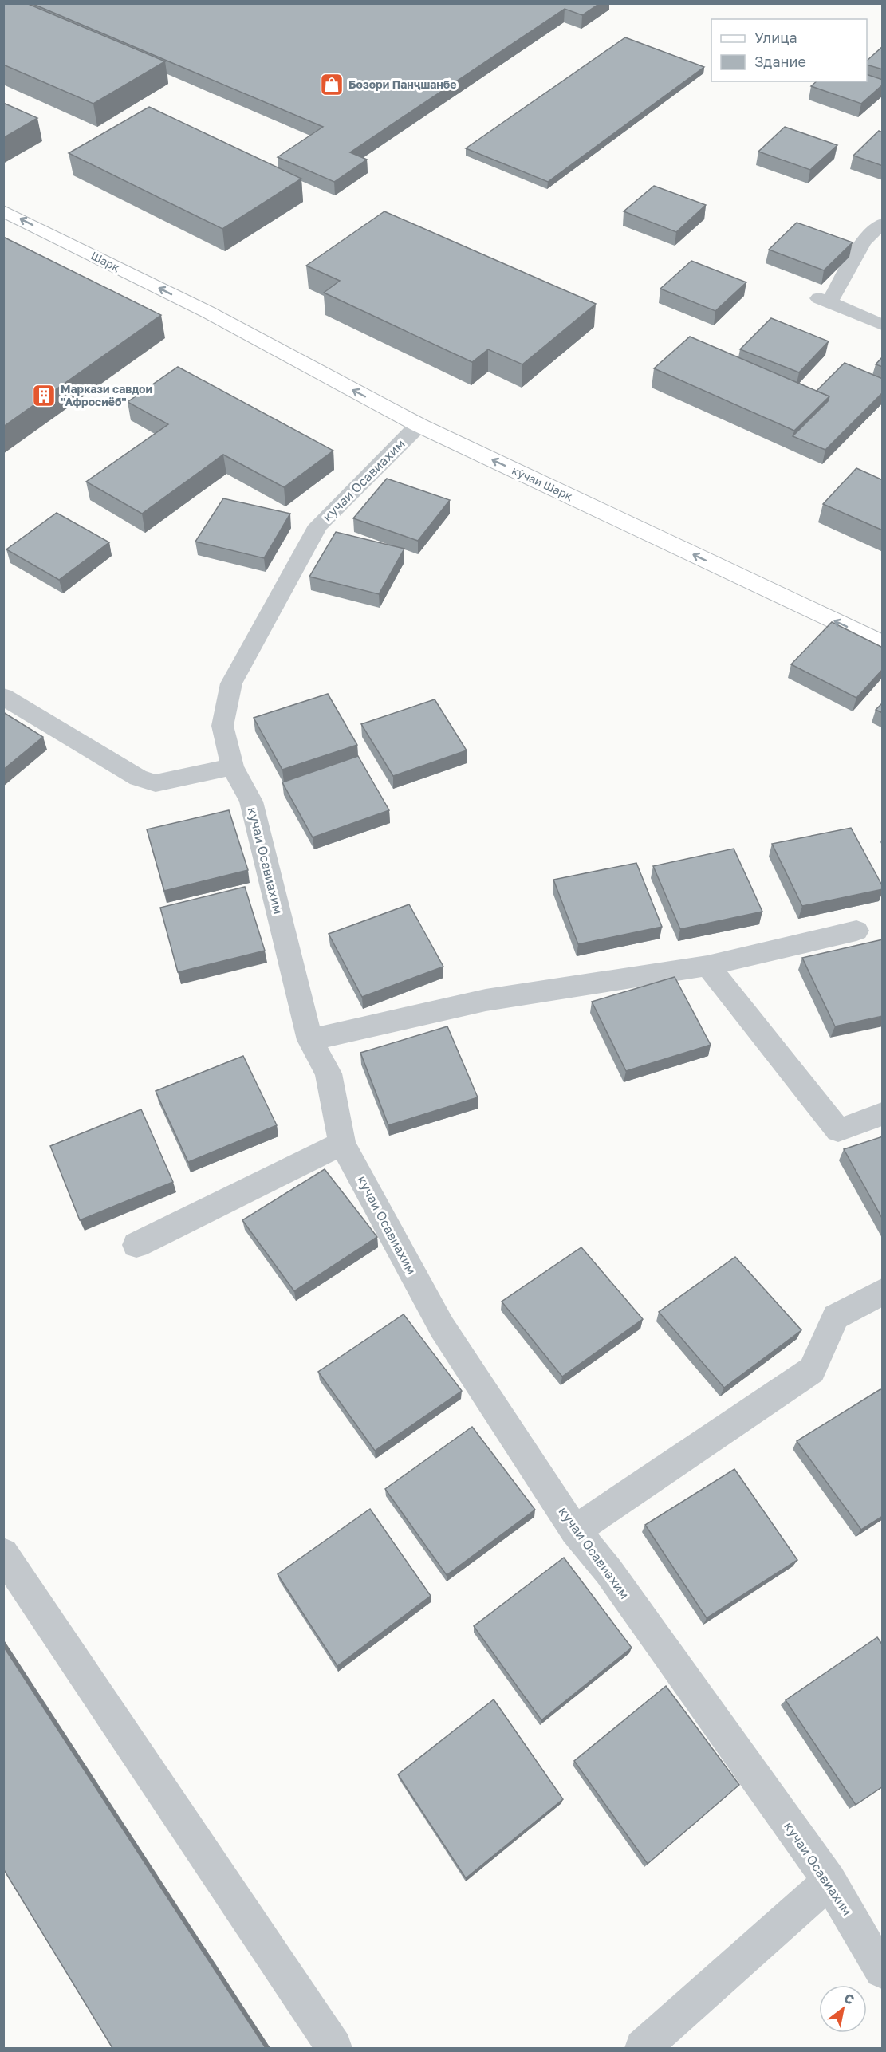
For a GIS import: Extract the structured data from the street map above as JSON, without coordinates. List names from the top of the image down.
{
  "streets": {
    "main road": ["Шарқ", "кӯчаи Шарқ"],
    "street": ["кучаи Осавиахим"]
  },
  "crossings": [
    ["Шарқ", "кӯчаи Шарқ"],
    ["кучаи Осавиахим", "кӯчаи Шарқ"]
  ],
  "one_way": ["Шарқ", "кӯчаи Шарқ"],
  "places": {
    "shop": ["Бозори Панҷшанбе"],
    "building": ["Маркази савдои \"Афросиёб\""]
  },
  "legend": ["Улица", "Здание"],
  "north": "top right"
}
